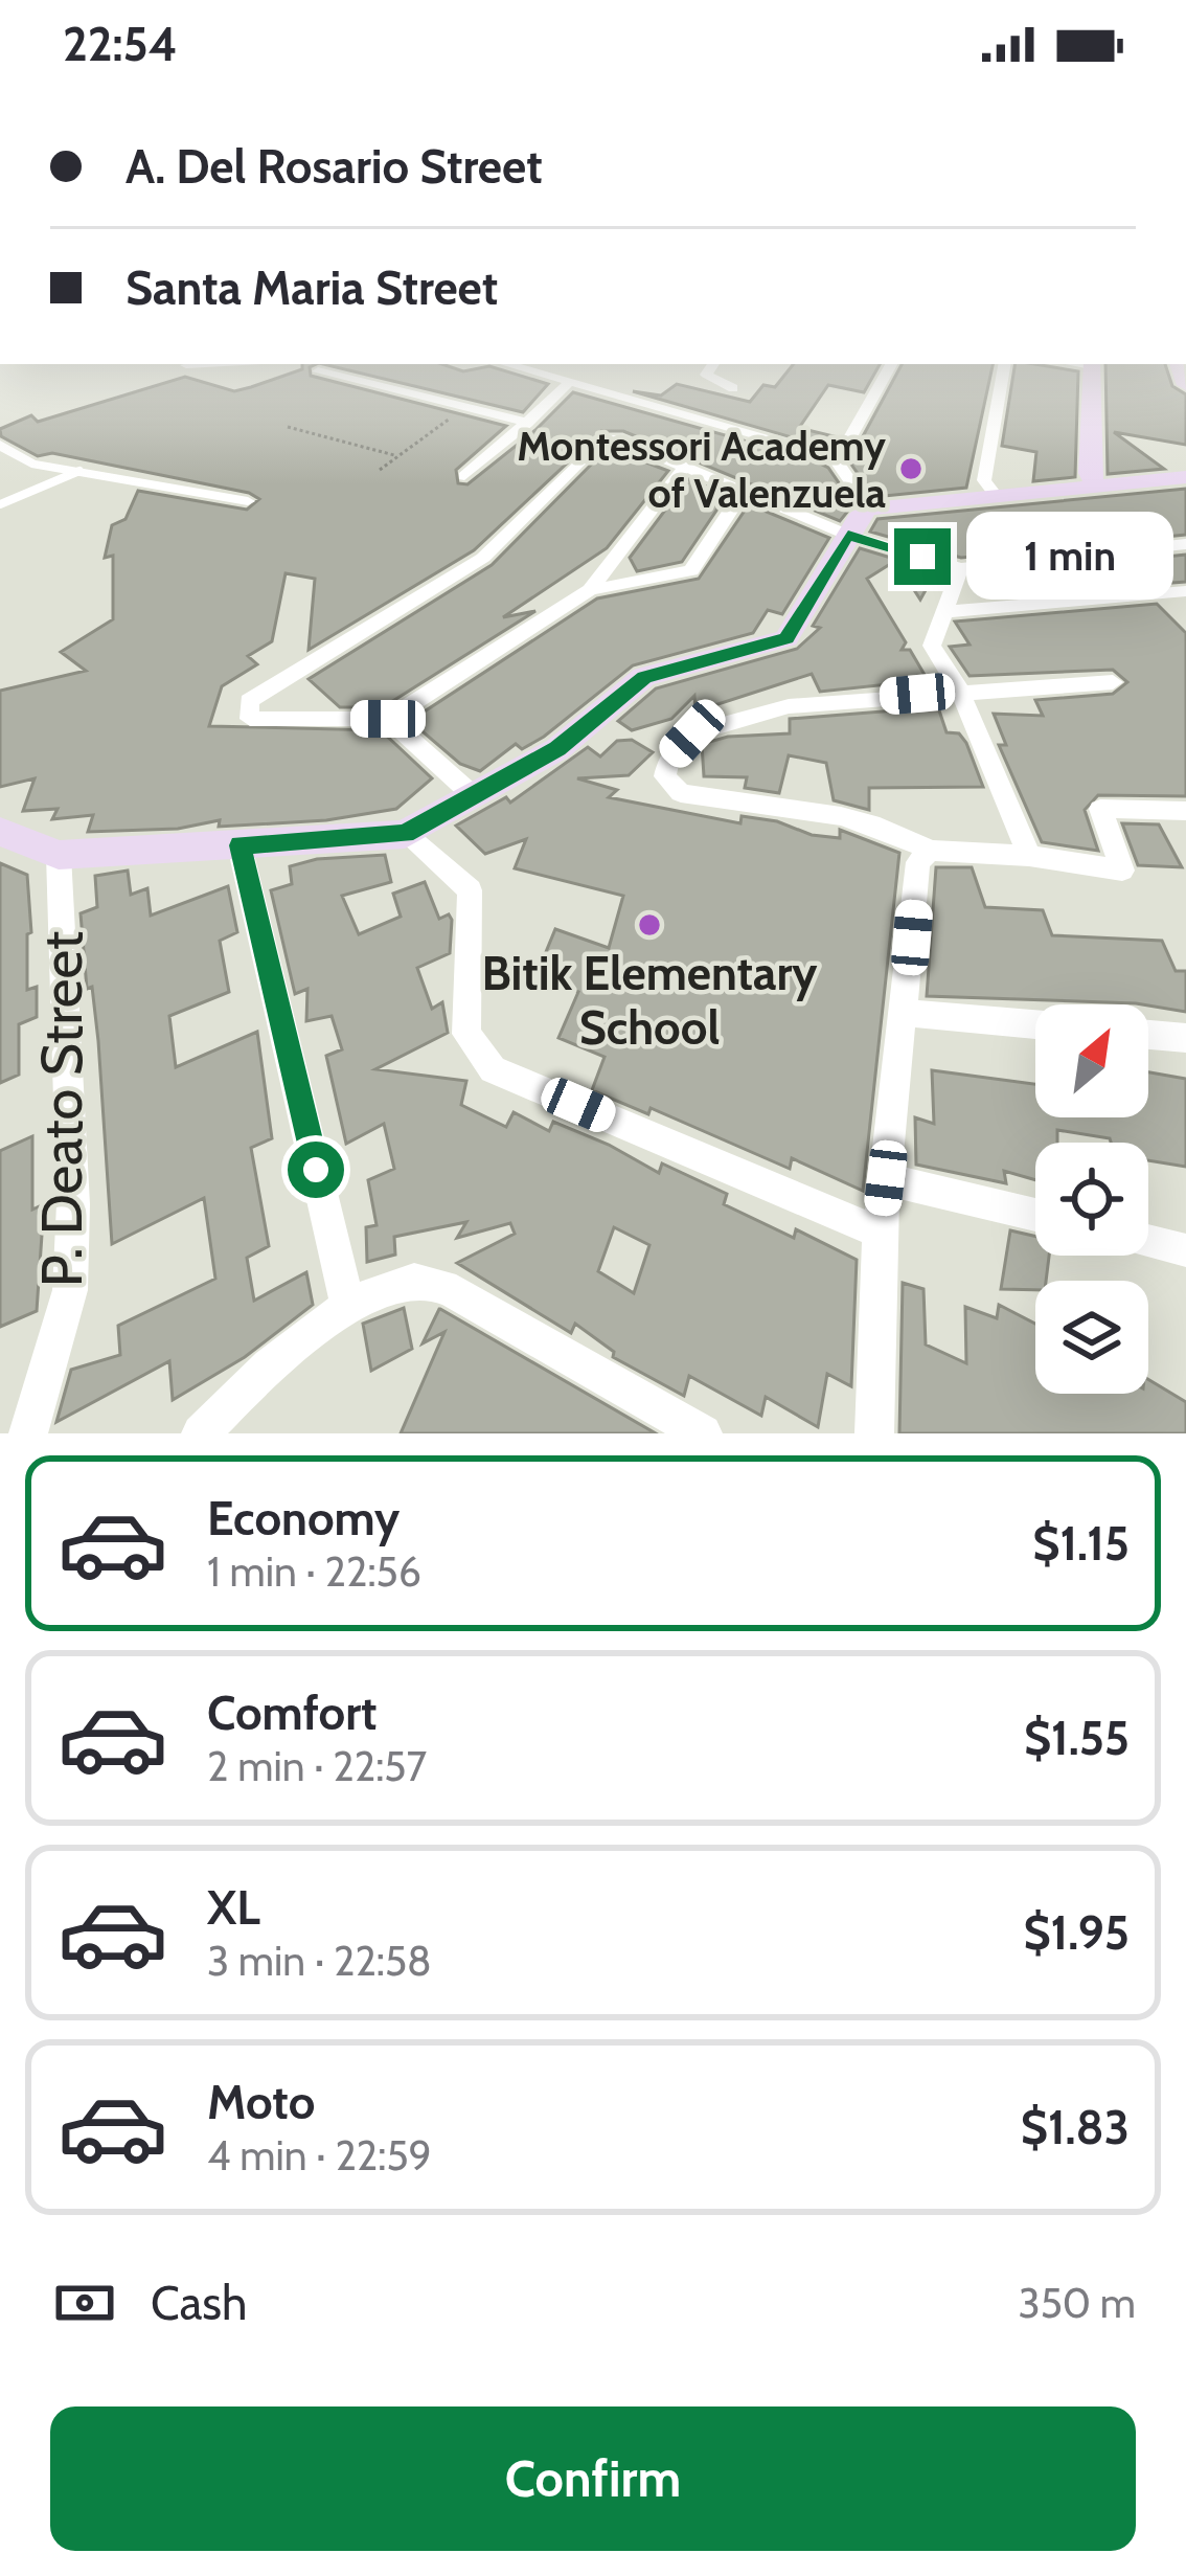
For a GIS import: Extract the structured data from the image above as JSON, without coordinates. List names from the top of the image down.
{
  "streets": {
    "street": ["P. Deato Street"]
  },
  "places": ["Montessori Academy of Valenzuela", "Bitik Elementary School"],
  "north": "top right",
  "page": {
    "status": "22:54",
    "banner": ["A. Del Rosario Street", "Santa Maria Street"],
    "bubble": "1 min",
    "list": [
      {
        "name": "Economy",
        "note": "1 min · 22:56",
        "value": "$1.15"
      },
      {
        "name": "Comfort",
        "note": "2 min · 22:57",
        "value": "$1.55"
      },
      {
        "name": "XL",
        "note": "3 min · 22:58",
        "value": "$1.95"
      },
      {
        "name": "Moto",
        "note": "4 min · 22:59",
        "value": "$1.83"
      }
    ],
    "pay": ["Cash", "350 m"],
    "buttons": "Confirm"
  }
}
